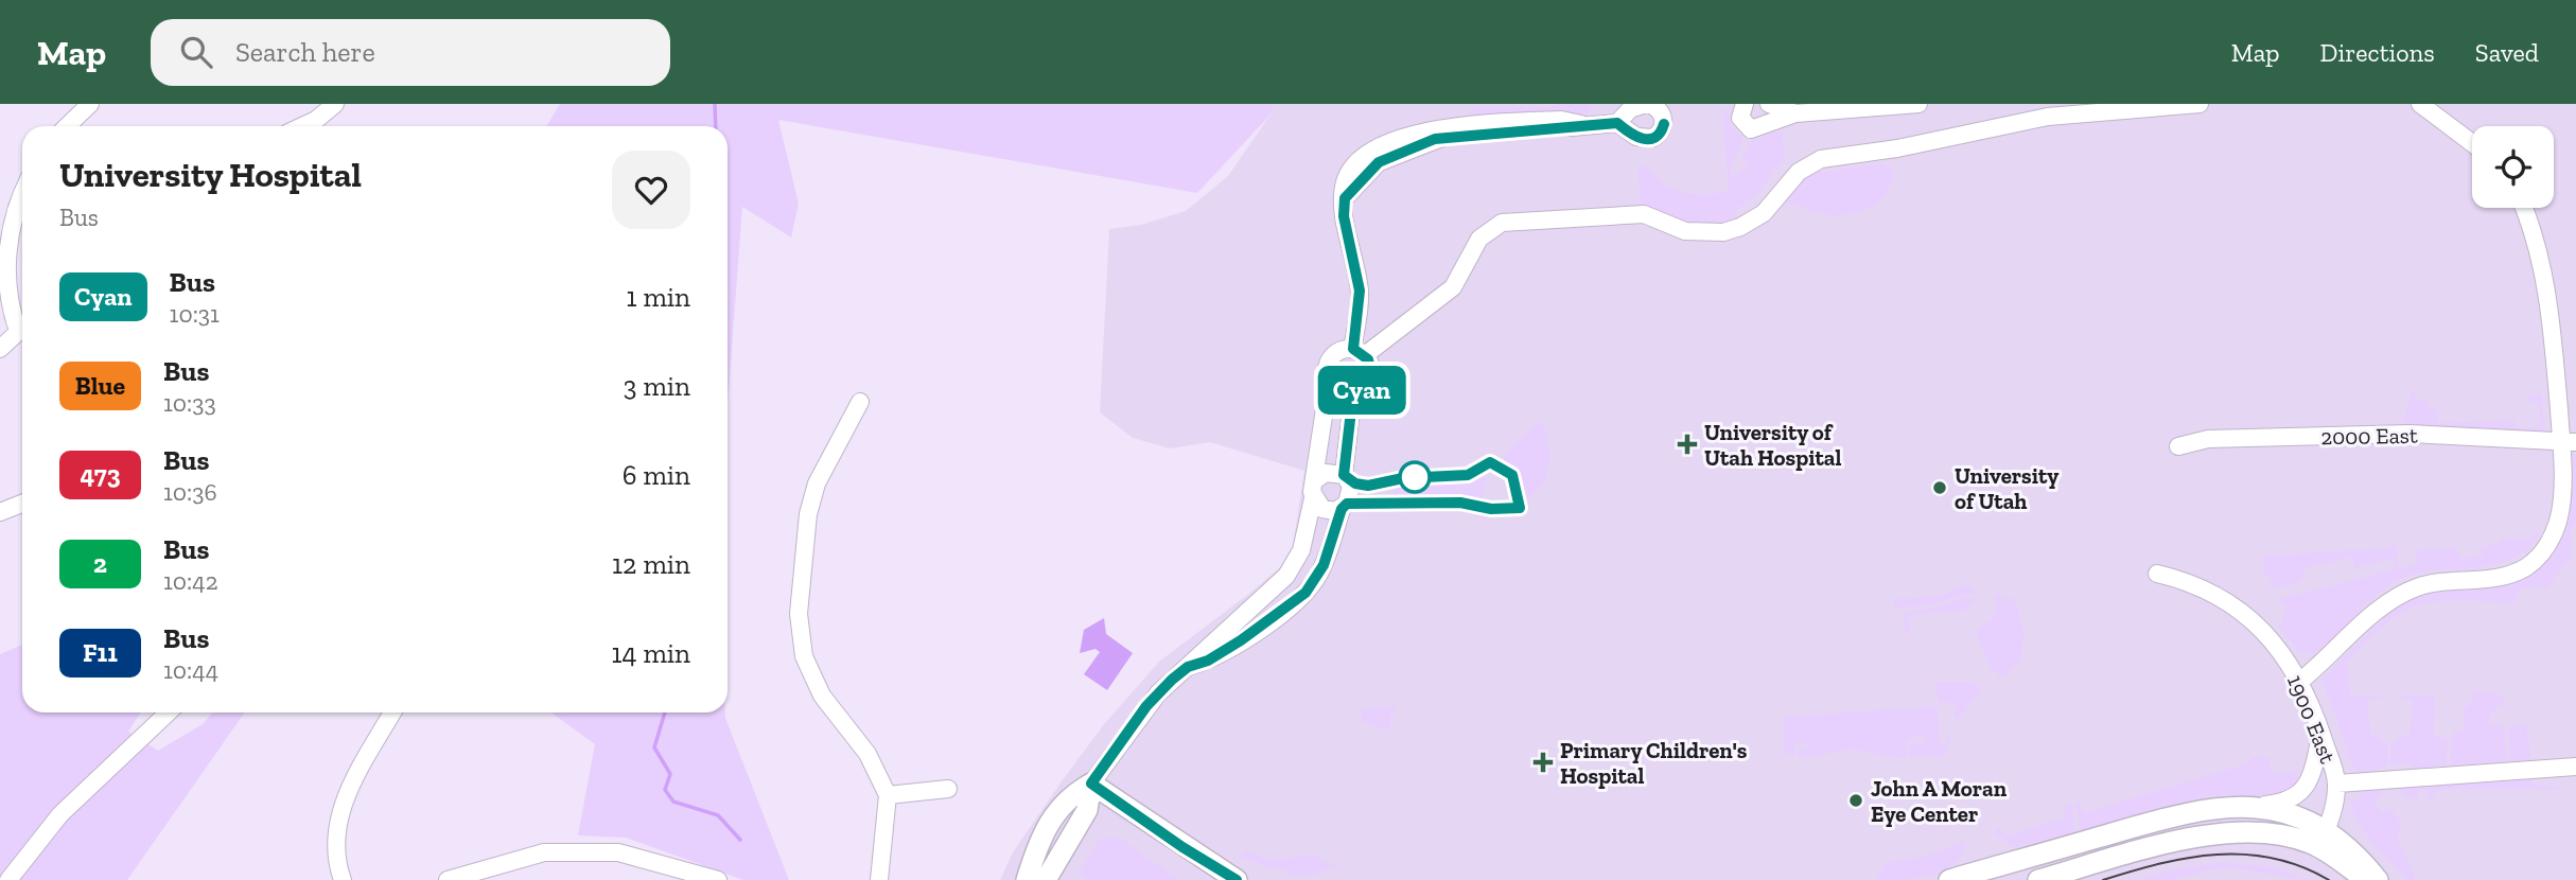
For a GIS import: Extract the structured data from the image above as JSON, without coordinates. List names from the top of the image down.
{
  "streets": {
    "street": ["2000 East", "1900 East"]
  },
  "places": {
    "health": ["University of Utah Hospital", "Primary Children's Hospital"],
    "other": ["University of Utah", "John A Moran Eye Center"]
  },
  "lines": ["bus line Cyan"],
  "page": {
    "header": "Map",
    "search": "Search here",
    "nav": ["Map", "Directions", "Saved"],
    "on_map": "Cyan",
    "heading": ["University Hospital", "Bus"],
    "list": [
      {
        "mark": "Cyan",
        "name": "Bus",
        "note": "10:31",
        "value": "1 min"
      },
      {
        "mark": "Blue",
        "name": "Bus",
        "note": "10:33",
        "value": "3 min"
      },
      {
        "mark": "473",
        "name": "Bus",
        "note": "10:36",
        "value": "6 min"
      },
      {
        "mark": "2",
        "name": "Bus",
        "note": "10:42",
        "value": "12 min"
      },
      {
        "mark": "F11",
        "name": "Bus",
        "note": "10:44",
        "value": "14 min"
      }
    ]
  }
}
